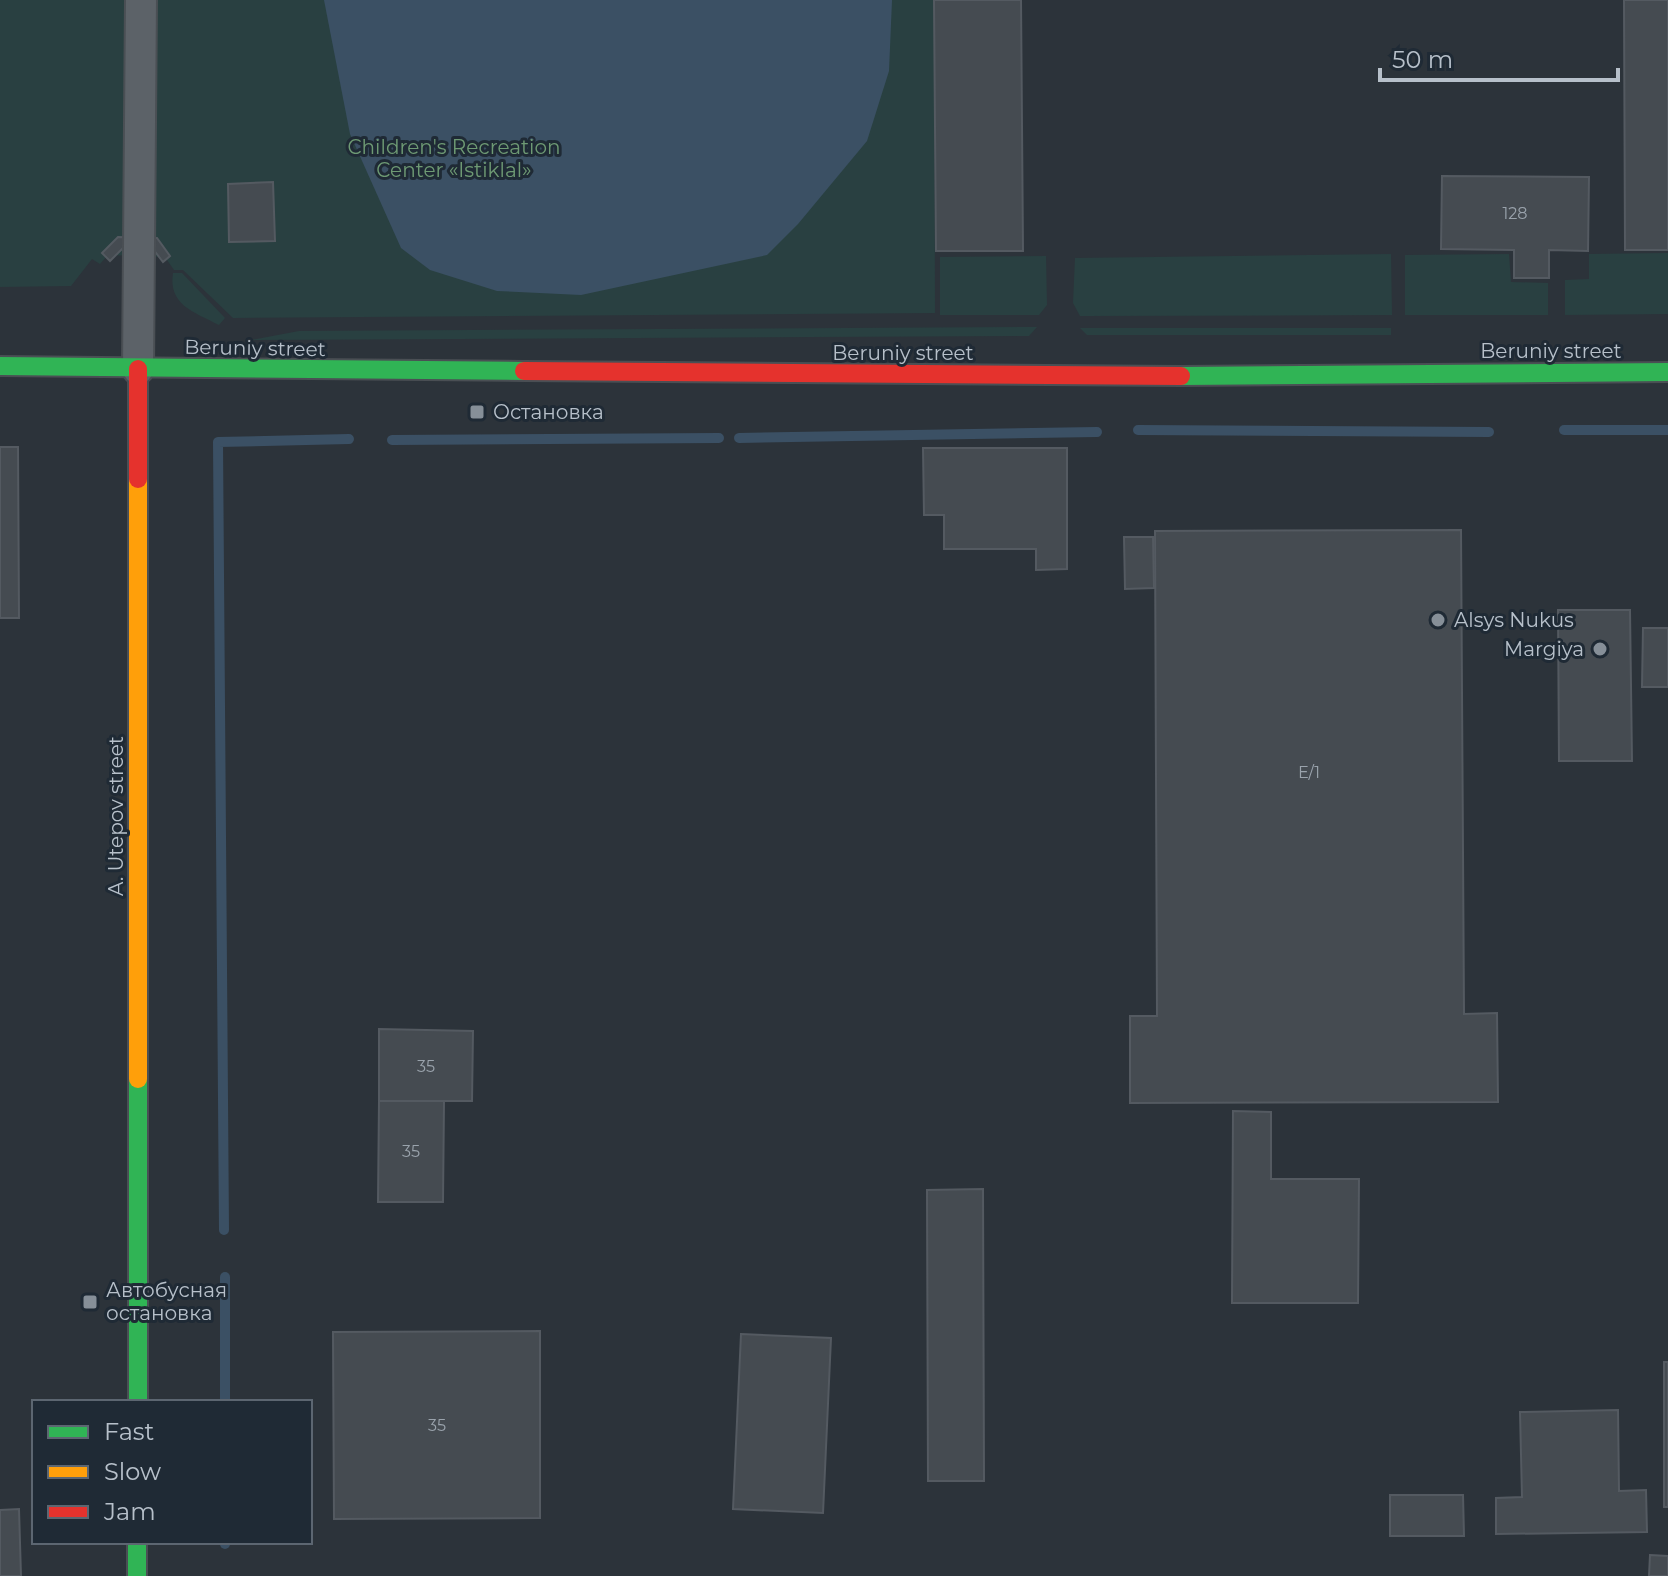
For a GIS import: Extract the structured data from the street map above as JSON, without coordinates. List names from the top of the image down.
{
  "streets": {
    "street": ["Beruniy street", "A. Utepov street"]
  },
  "crossings": [
    ["Beruniy street", "A. Utepov street"]
  ],
  "parks": ["Children's Recreation Center «Istiklal»"],
  "places": {
    "transit": ["Остановка", "Автобусная остановка"],
    "other": ["Alsys Nukus", "Margiya"]
  },
  "house_numbers": [
    "128",
    "Е/1",
    "35",
    "35",
    "35"
  ],
  "legend": ["Fast", "Slow", "Jam"],
  "scale_bar": "50 m"
}
